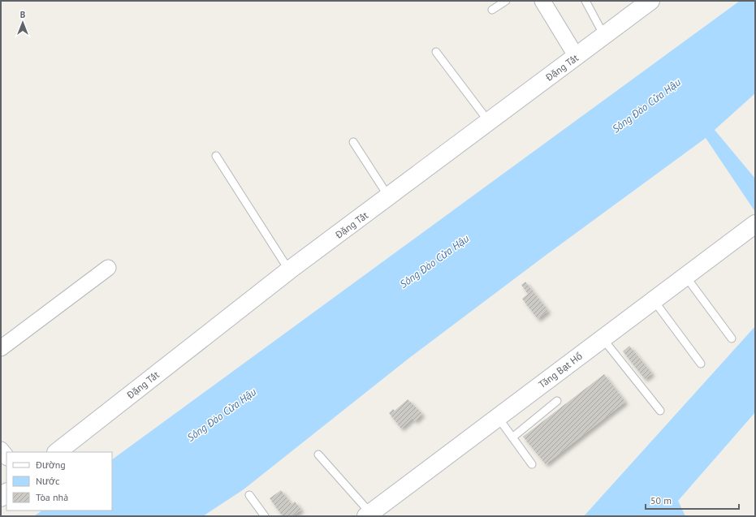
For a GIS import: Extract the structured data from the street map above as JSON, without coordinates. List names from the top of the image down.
{
  "streets": {
    "street": ["Đặng Tất", "Tăng Bạt Hổ"]
  },
  "water": ["Sông Đào Cửa Hậu"],
  "legend": ["Đường", "Nước", "Tòa nhà"],
  "scale_bar": "50 m",
  "north": "top"
}
